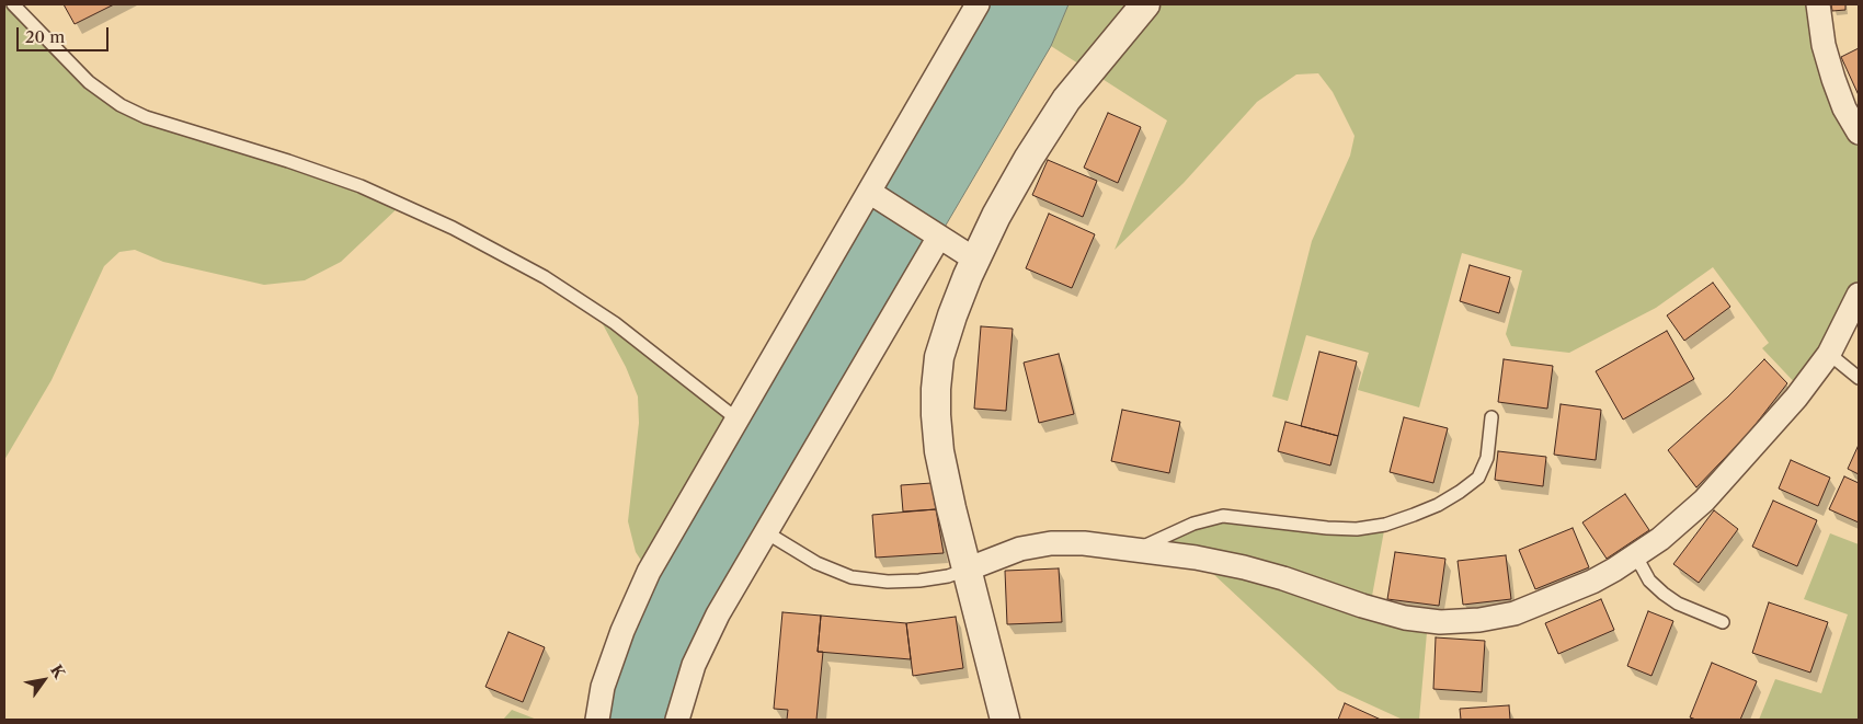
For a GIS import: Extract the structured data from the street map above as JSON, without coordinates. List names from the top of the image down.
{
  "scale_bar": "20 m",
  "north": "top right"
}
